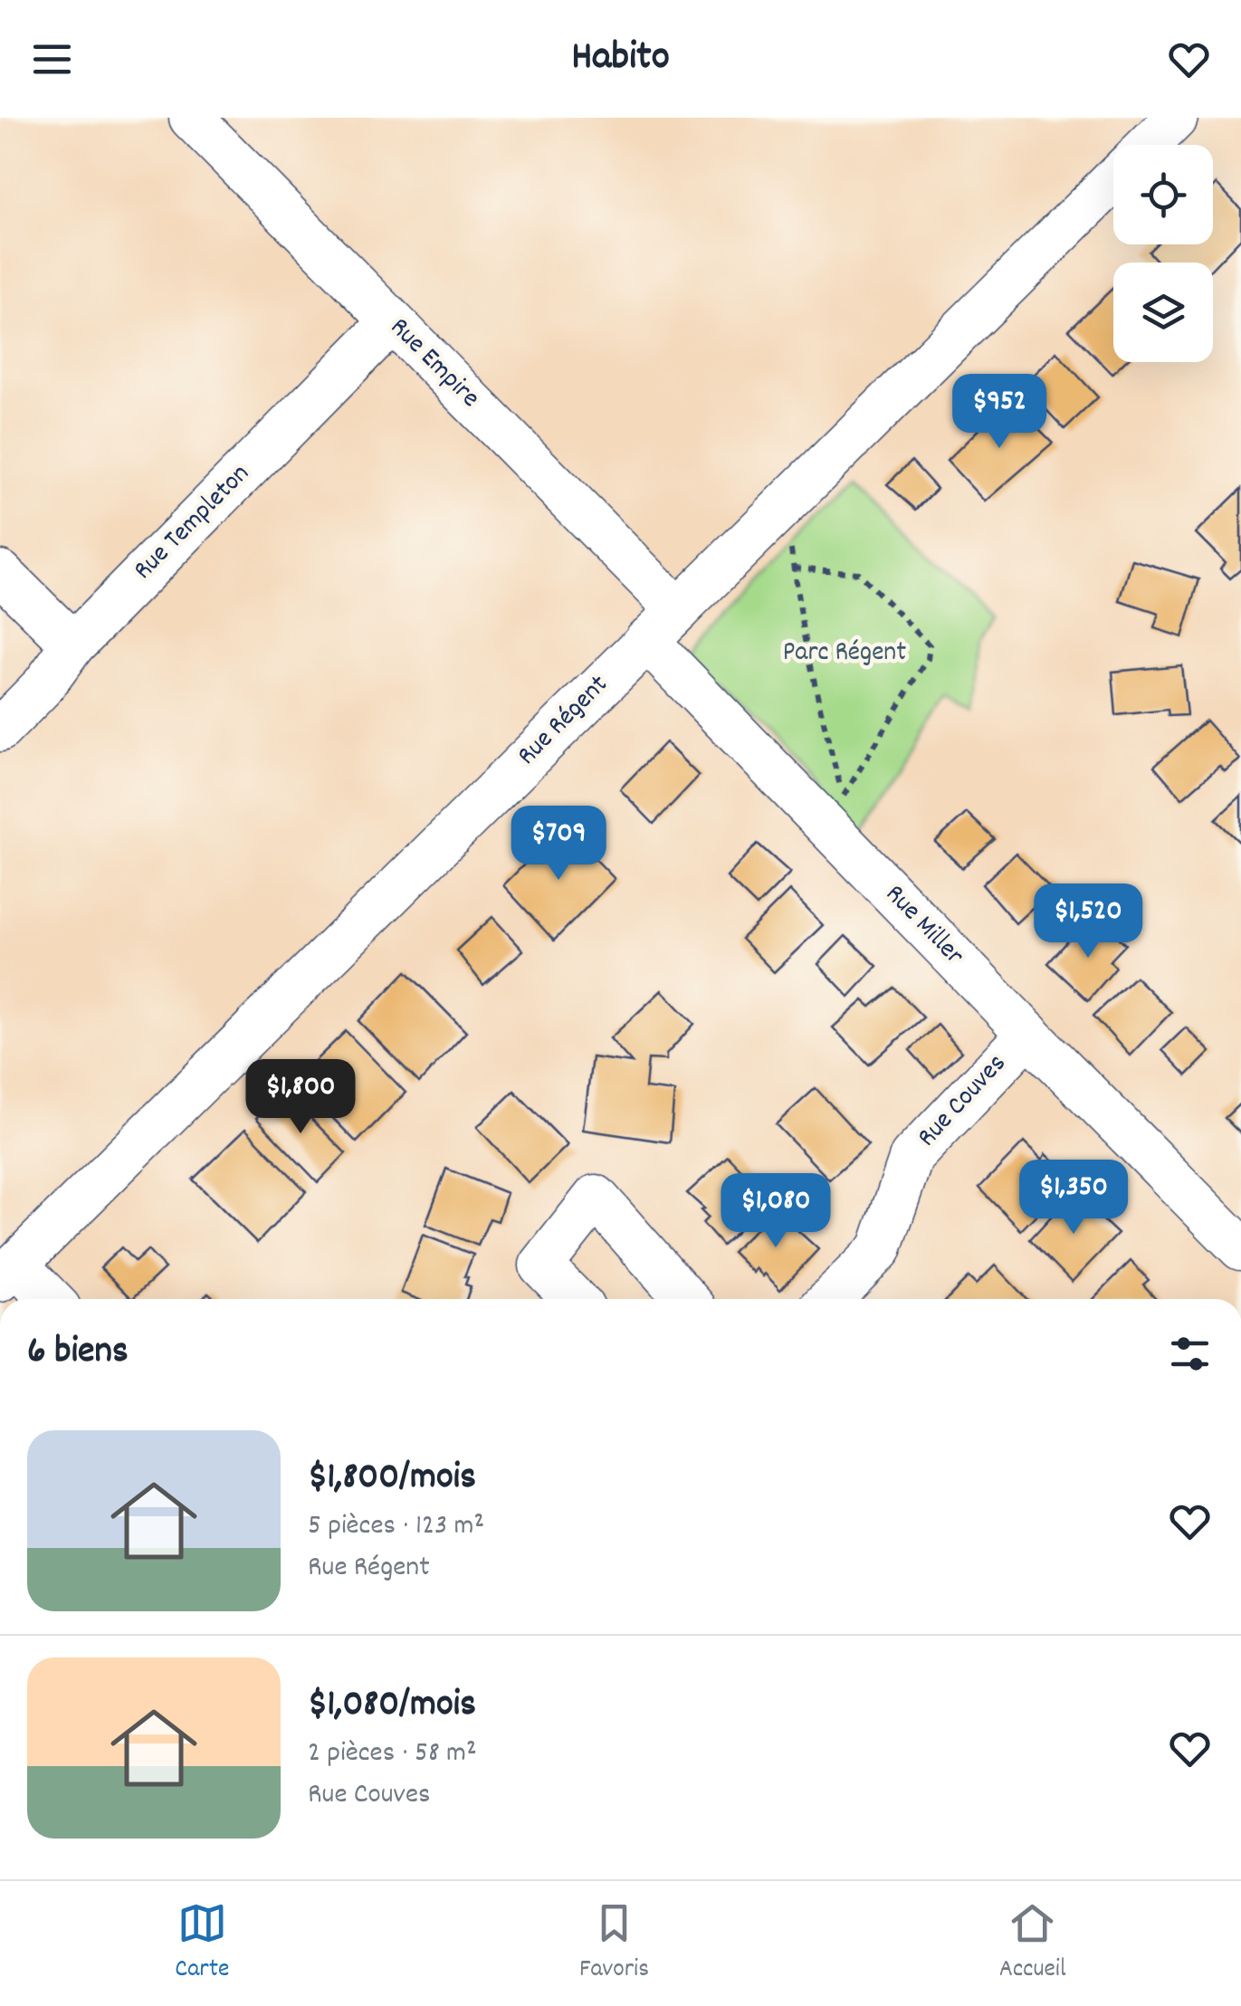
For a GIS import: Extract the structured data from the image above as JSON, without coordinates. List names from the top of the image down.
{
  "streets": {
    "street": [
      "Rue Empire",
      "Rue Templeton",
      "Rue Régent",
      "Rue Miller",
      "Rue Couves"
    ]
  },
  "crossings": [
    ["Rue Empire", "Rue Templeton"],
    ["Rue Empire", "Rue Régent"],
    ["Rue Régent", "Rue Miller"],
    ["Rue Miller", "Rue Couves"]
  ],
  "parks": ["Parc Régent"],
  "page": {
    "header": "Habito",
    "price": [
      "$952",
      "$709",
      "$1,520",
      "$1,800",
      "$1,350",
      "$1,080"
    ],
    "heading": "6 biens",
    "list": [
      {
        "name": "$1,800/mois",
        "note": "5 pièces · 123 m² · Rue Régent"
      },
      {
        "name": "$1,080/mois",
        "note": "2 pièces · 58 m² · Rue Couves"
      }
    ],
    "tabs": ["Carte", "Favoris", "Accueil"]
  }
}
